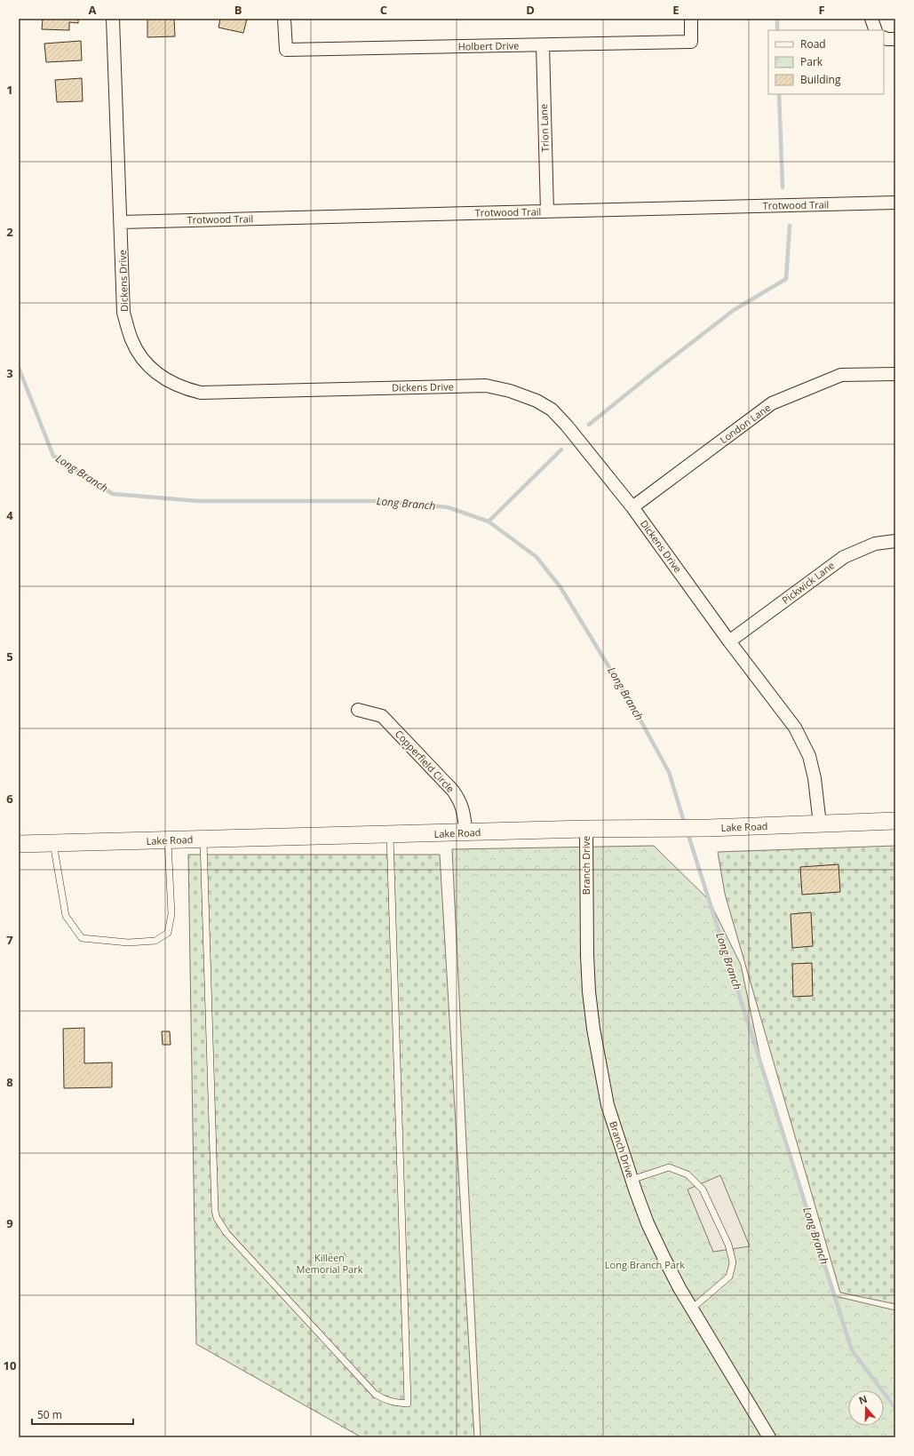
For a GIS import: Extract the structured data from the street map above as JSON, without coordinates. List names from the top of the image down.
{
  "streets": {
    "street": [
      "Holbert Drive",
      "Trion Lane",
      "Trotwood Trail",
      "Dickens Drive",
      "London Lane",
      "Pickwick Lane",
      "Copperfield Circle",
      "Lake Road",
      "Branch Drive"
    ]
  },
  "crossings": [
    ["Holbert Drive", "Trion Lane"],
    ["Trion Lane", "Trotwood Trail"],
    ["Trotwood Trail", "Dickens Drive"],
    ["Dickens Drive", "London Lane"],
    ["Dickens Drive", "Pickwick Lane"],
    ["Dickens Drive", "Lake Road"],
    ["Copperfield Circle", "Lake Road"],
    ["Lake Road", "Branch Drive"]
  ],
  "water": ["Long Branch"],
  "parks": ["Killeen Memorial Park", "Long Branch Park"],
  "legend": ["Road", "Park", "Building"],
  "scale_bar": "50 m",
  "north": "top",
  "grid": {
    "columns": [
      "A",
      "B",
      "C",
      "D",
      "E",
      "F"
    ],
    "rows": [
      "1",
      "2",
      "3",
      "4",
      "5",
      "6",
      "7",
      "8",
      "9",
      "10"
    ]
  }
}
